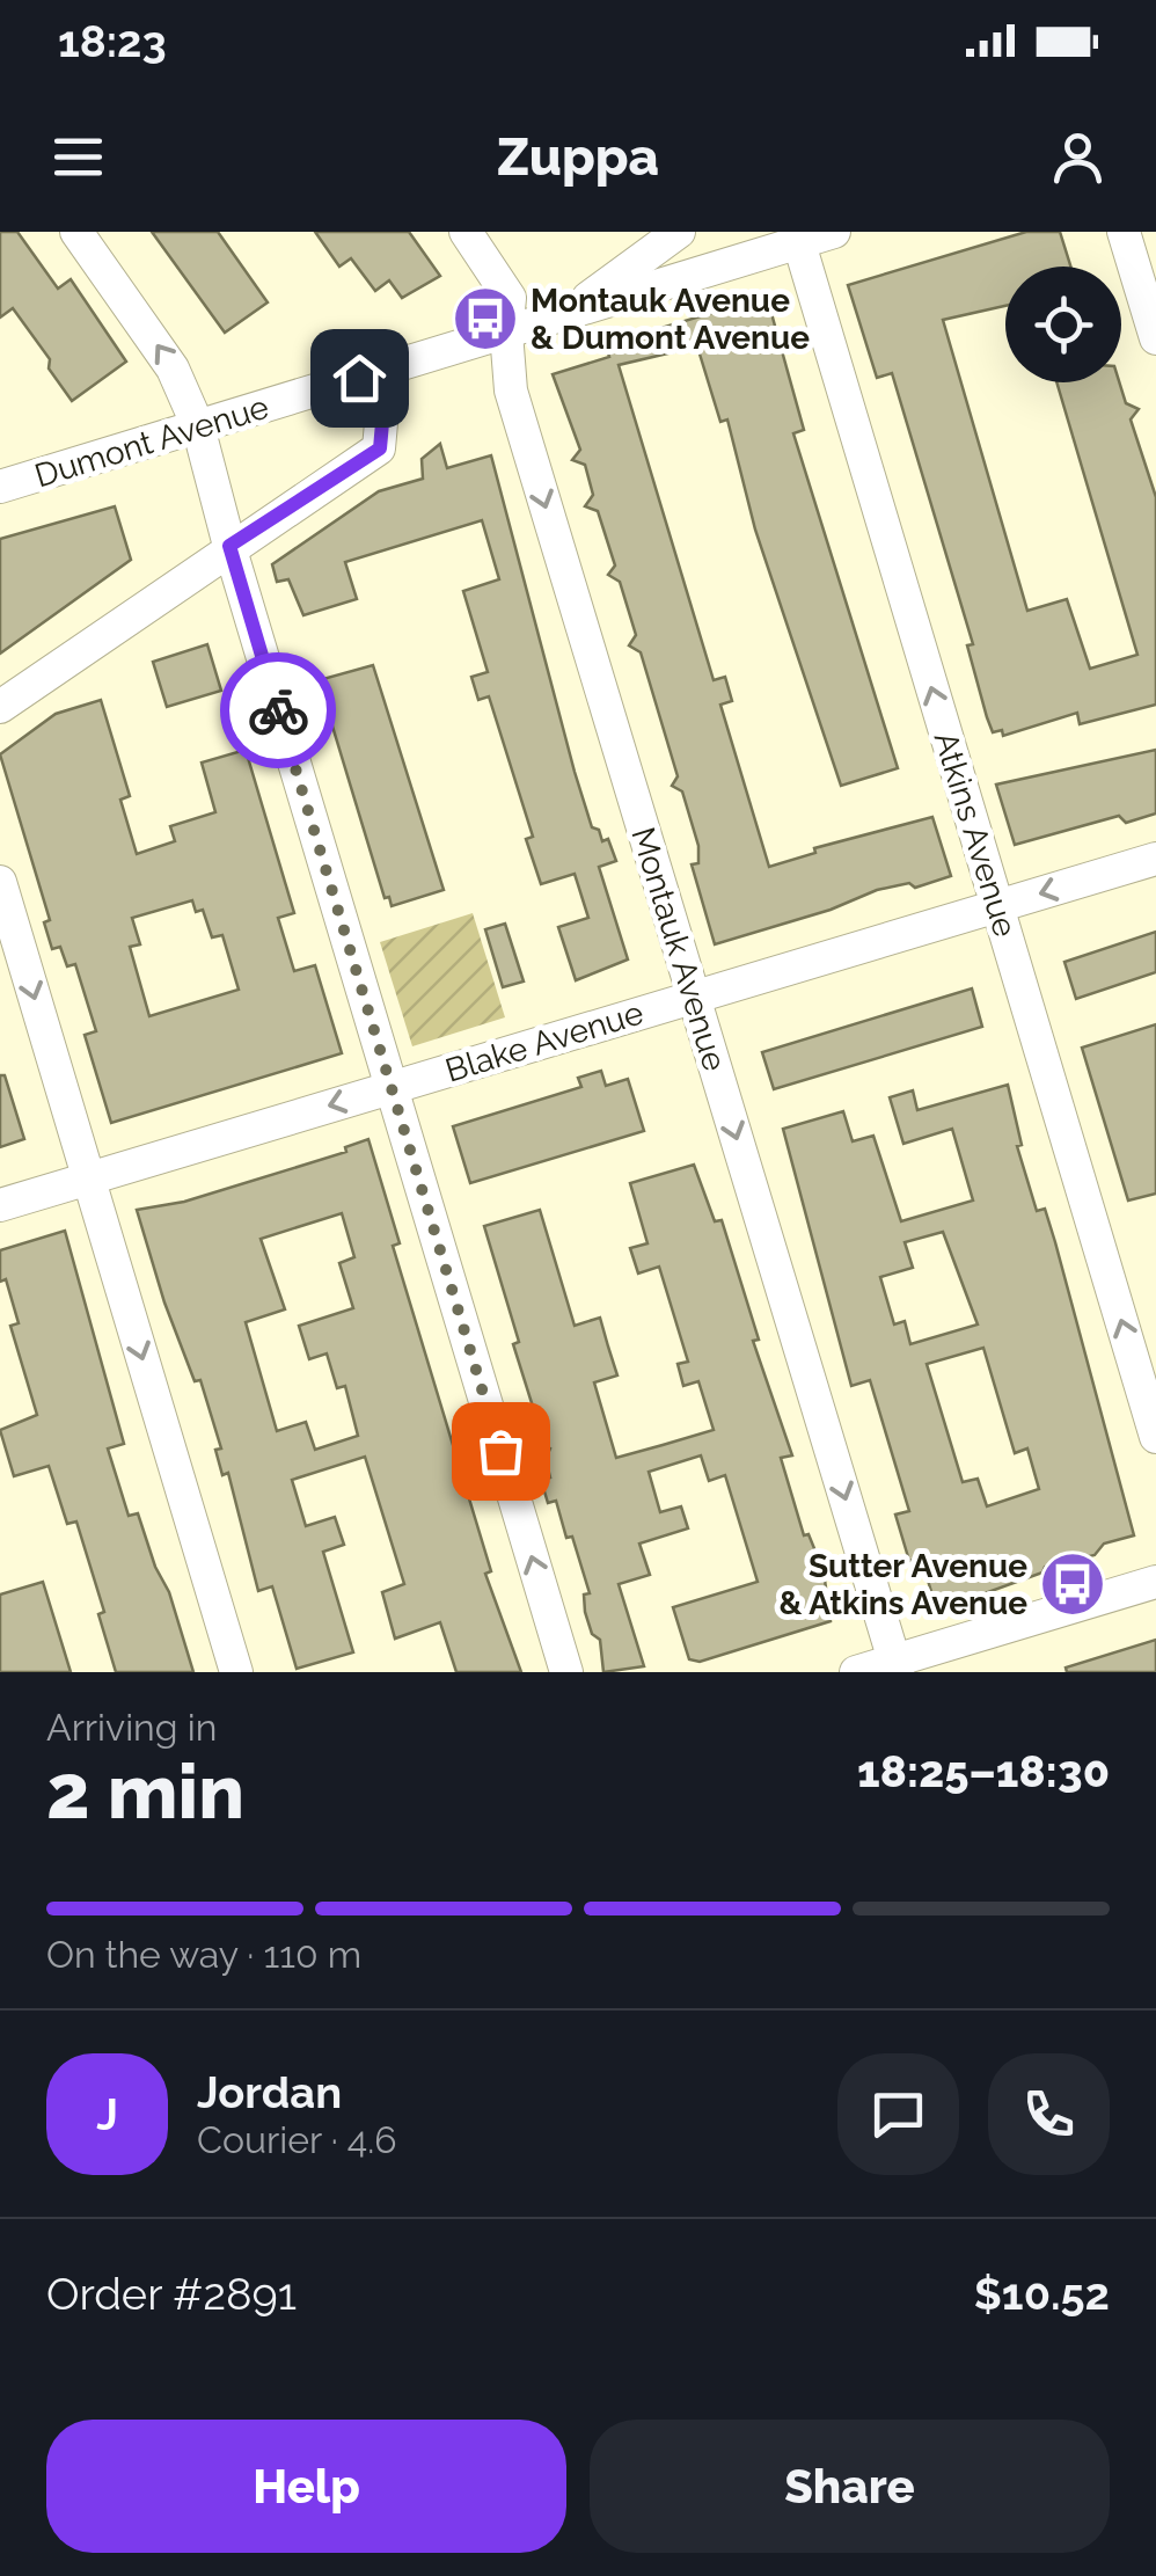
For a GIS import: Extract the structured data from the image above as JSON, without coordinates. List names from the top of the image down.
{
  "streets": {
    "street": [
      "Dumont Avenue",
      "Atkins Avenue",
      "Montauk Avenue",
      "Blake Avenue"
    ]
  },
  "crossings": [
    ["Dumont Avenue", "Atkins Avenue"],
    ["Dumont Avenue", "Montauk Avenue"],
    ["Atkins Avenue", "Blake Avenue"],
    ["Montauk Avenue", "Blake Avenue"]
  ],
  "one_way": ["Atkins Avenue", "Montauk Avenue", "Blake Avenue"],
  "places": {
    "bus stop": ["Montauk Avenue & Dumont Avenue", "Sutter Avenue & Atkins Avenue"]
  },
  "page": {
    "status": "18:23",
    "header": "Zuppa",
    "heading": ["2 min", "Arriving in", "18:25–18:30"],
    "panel": [
      "Jordan",
      "Courier · 4.6",
      "Order #2891",
      "$10.52"
    ],
    "bar": "On the way · 110 m",
    "round": "J",
    "buttons": ["Help", "Share"]
  }
}
